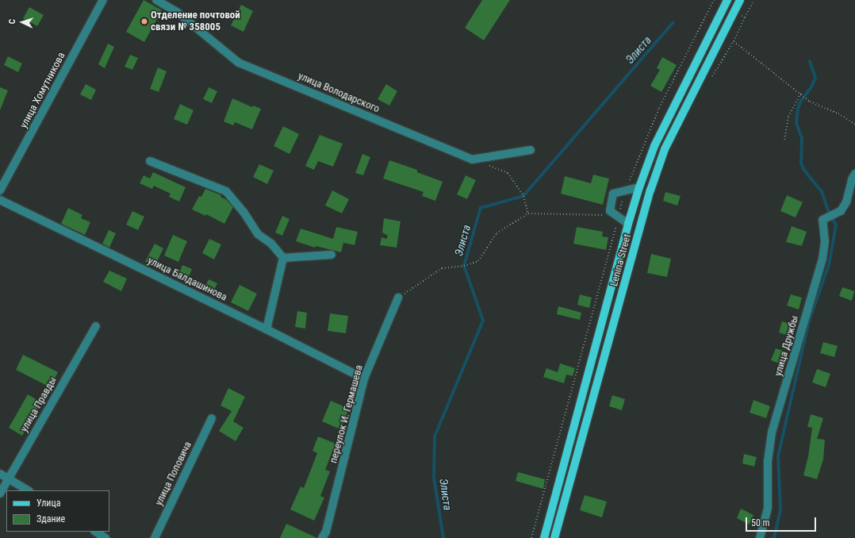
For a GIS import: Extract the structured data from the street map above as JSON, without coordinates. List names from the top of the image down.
{
  "streets": {
    "main road": ["Lenina Street"],
    "street": [
      "улица Хомутникова",
      "улица Володарского",
      "улица Балдашинова",
      "улица Дружбы",
      "улица Правды",
      "переулок И. Гермашева",
      "улица Поповича"
    ]
  },
  "crossings": [
    ["улица Балдашинова", "переулок И. Гермашева"]
  ],
  "water": ["Элиста"],
  "places": ["Отделение почтовой связи № 358005"],
  "legend": ["Улица", "Здание"],
  "scale_bar": "50 m",
  "north": "left"
}
